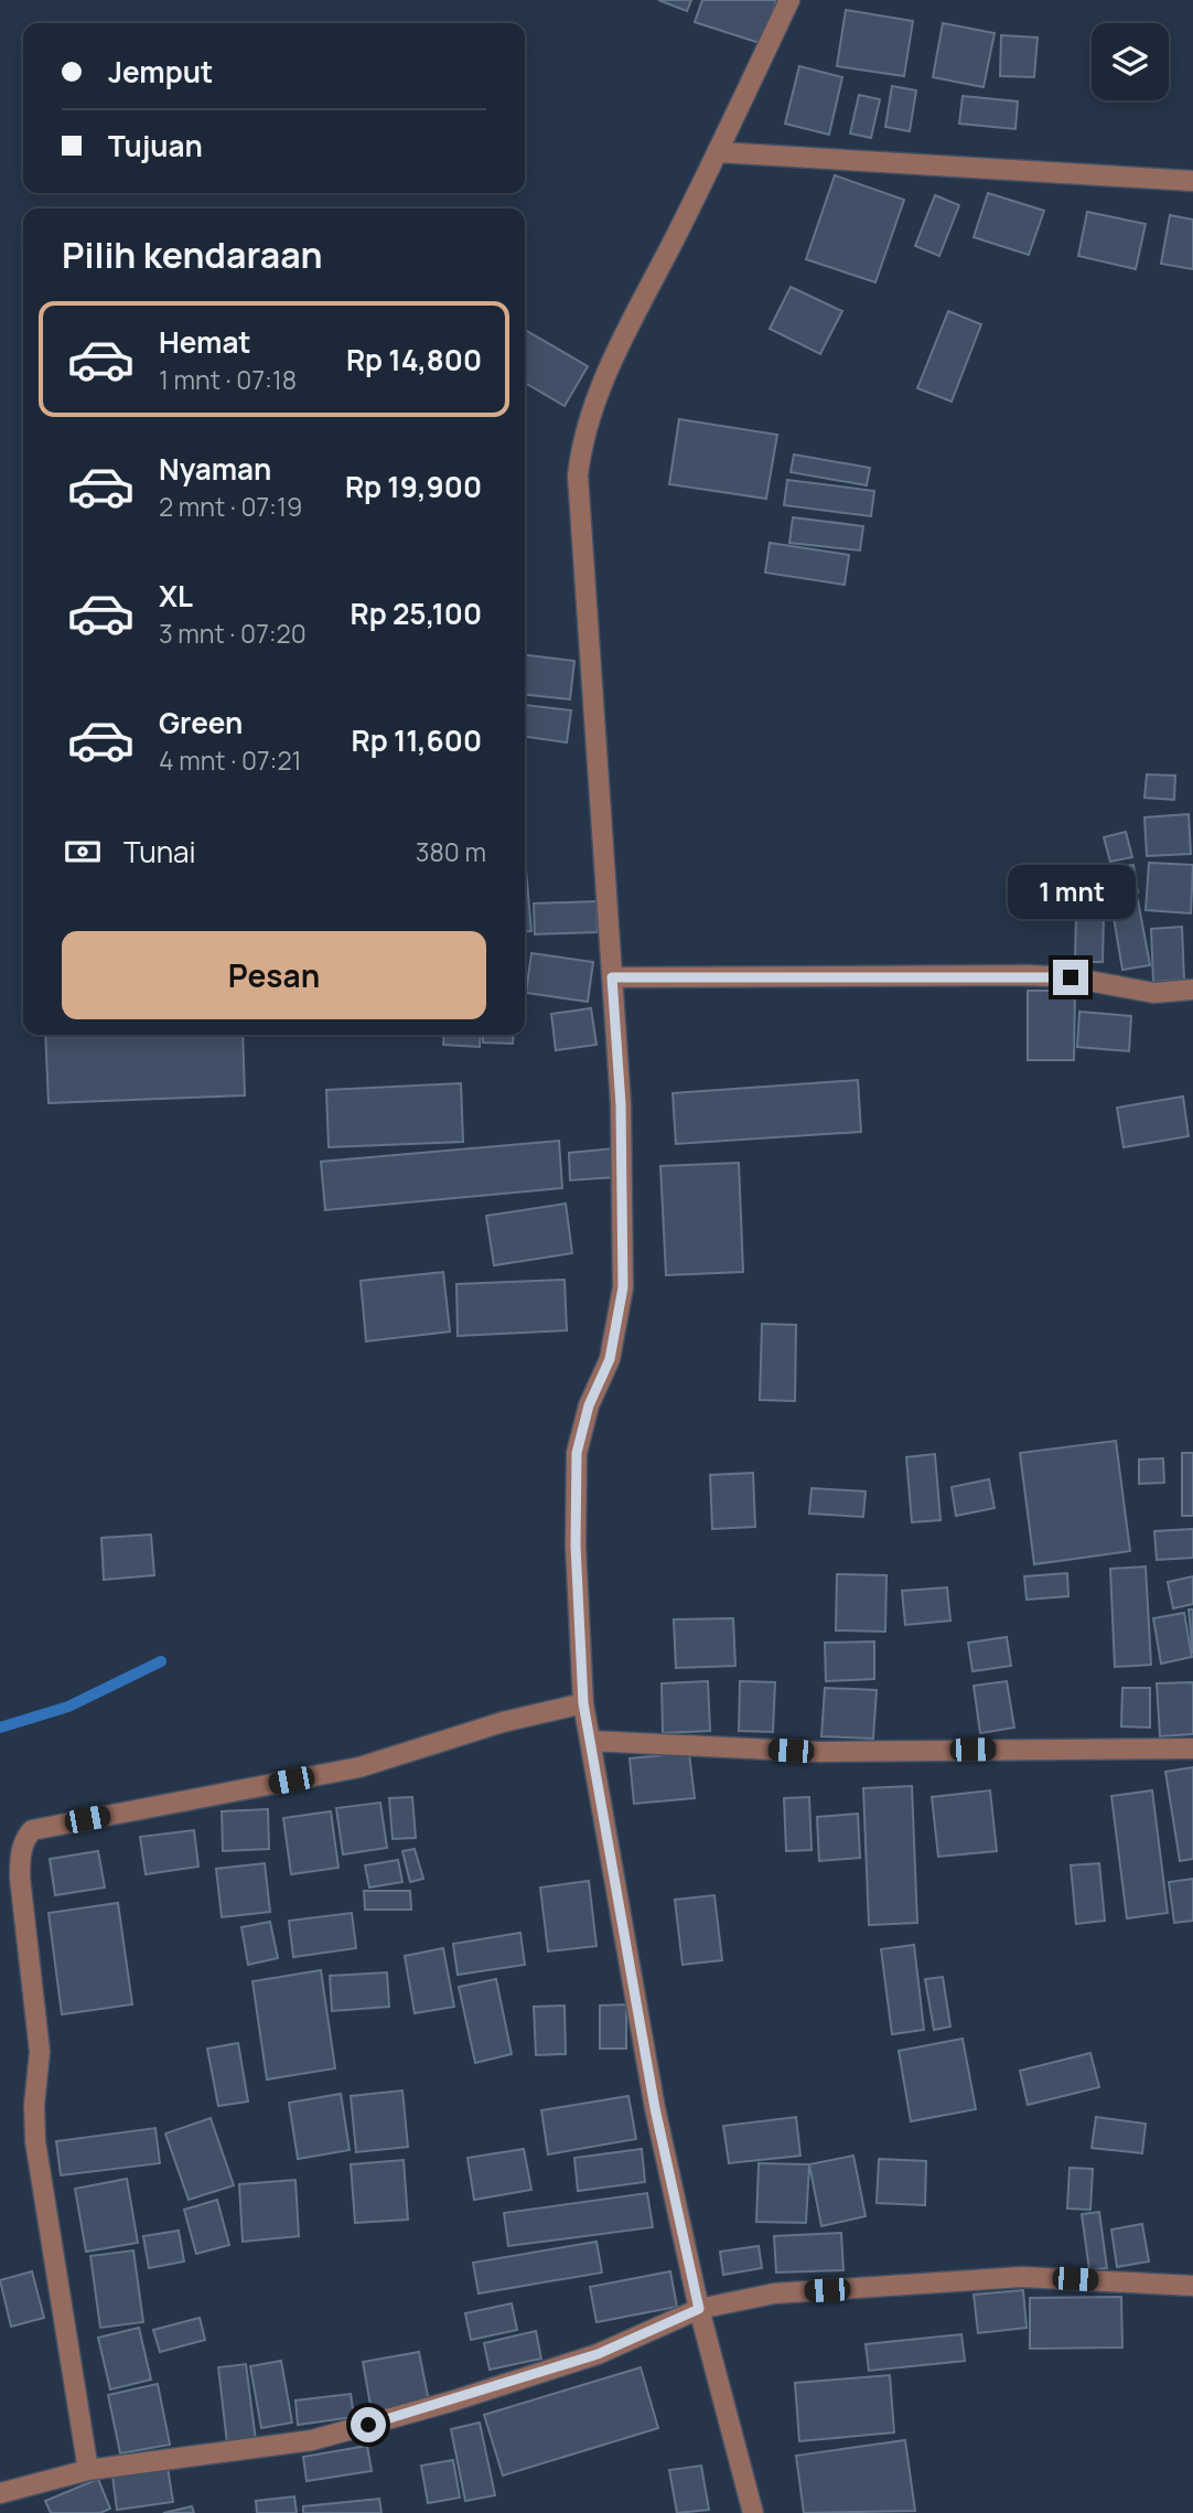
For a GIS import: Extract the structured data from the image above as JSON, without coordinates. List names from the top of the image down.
{
  "page": {
    "banner": ["Jemput", "Tujuan"],
    "heading": "Pilih kendaraan",
    "list": [
      {
        "name": "Hemat",
        "note": "1 mnt · 07:18",
        "value": "Rp 14,800"
      },
      {
        "name": "Nyaman",
        "note": "2 mnt · 07:19",
        "value": "Rp 19,900"
      },
      {
        "name": "XL",
        "note": "3 mnt · 07:20",
        "value": "Rp 25,100"
      },
      {
        "name": "Green",
        "note": "4 mnt · 07:21",
        "value": "Rp 11,600"
      }
    ],
    "pay": ["Tunai", "380 m"],
    "bubble": "1 mnt",
    "buttons": "Pesan"
  }
}
